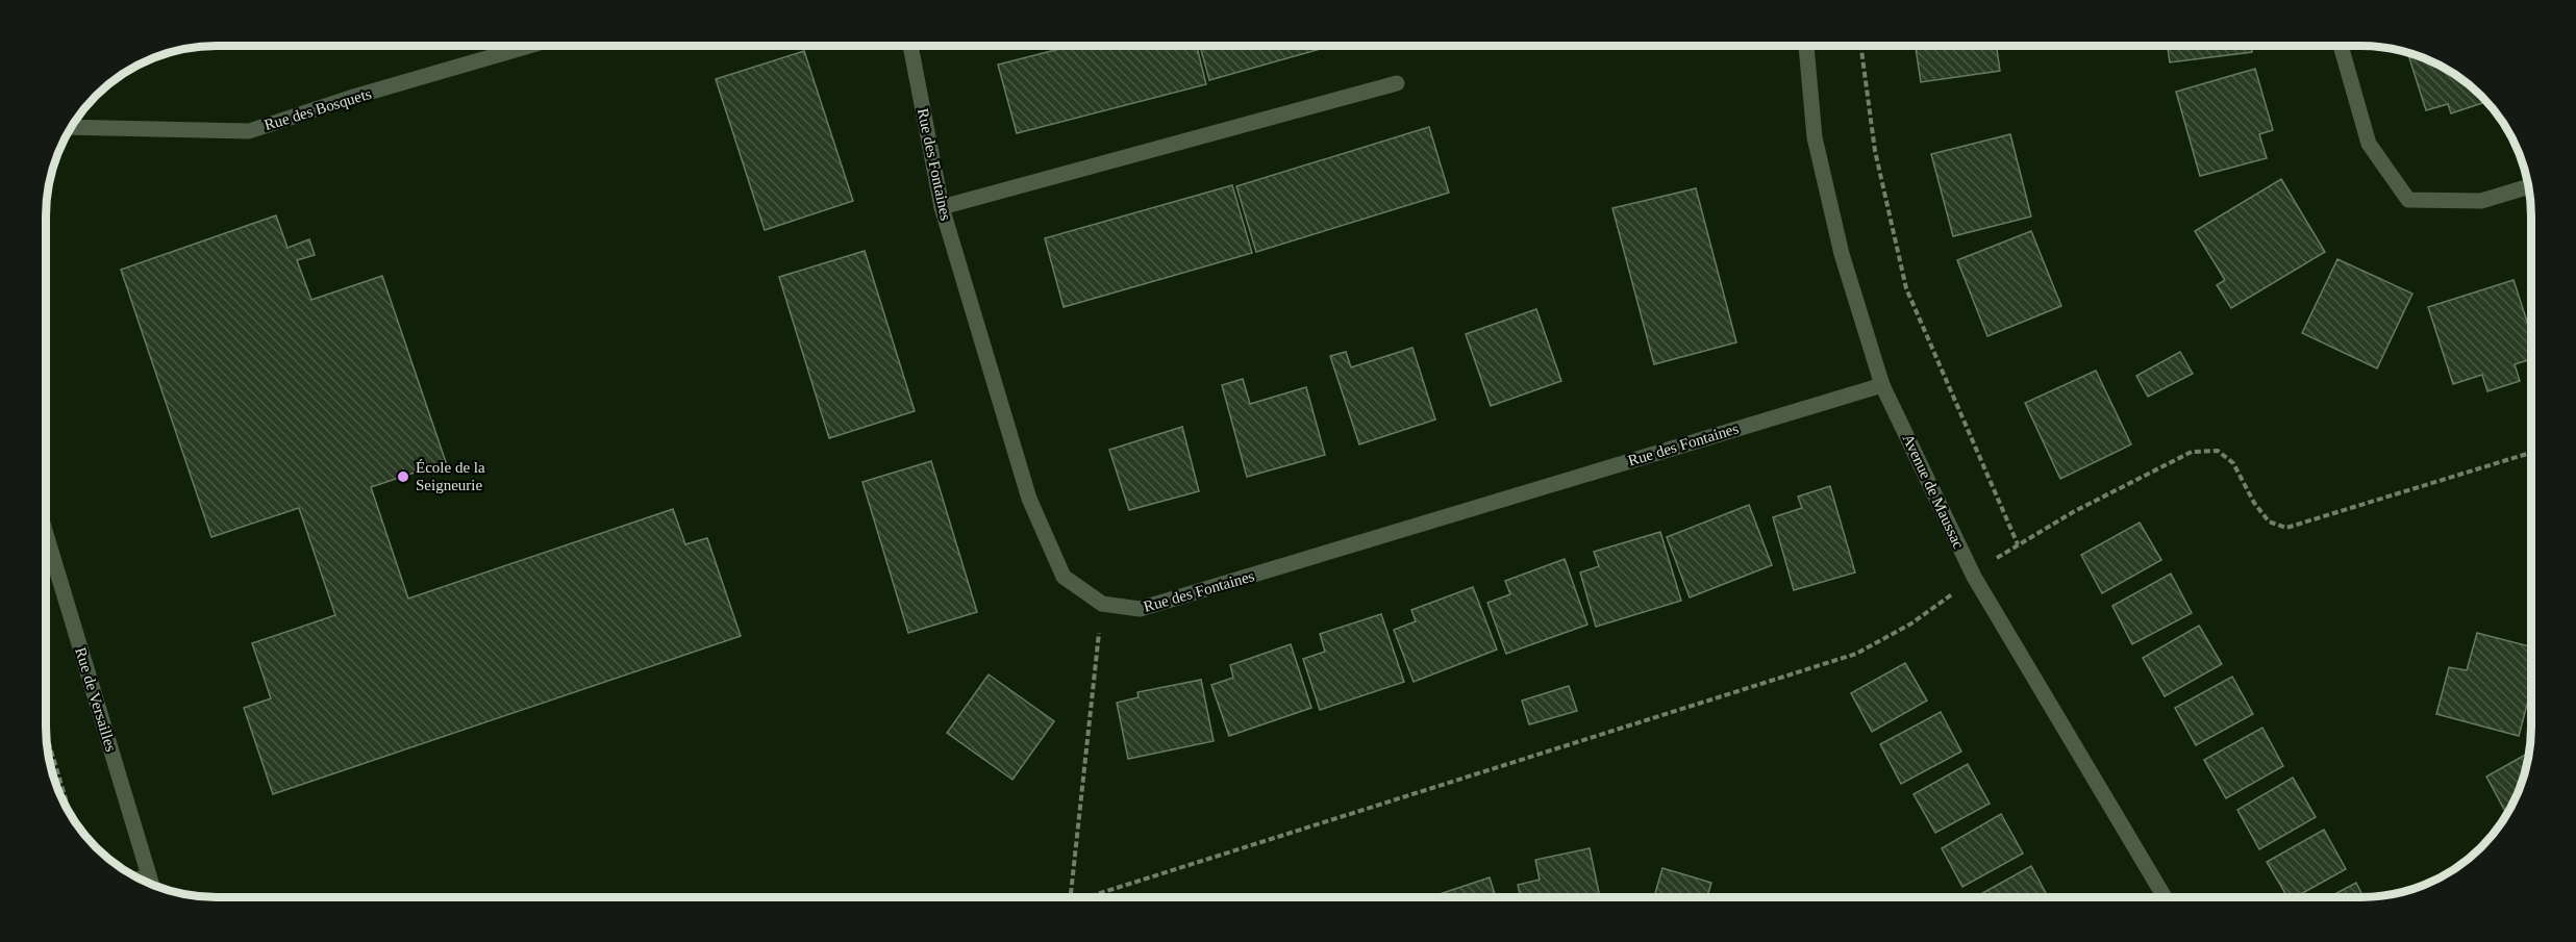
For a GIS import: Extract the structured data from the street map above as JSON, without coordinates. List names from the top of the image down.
{
  "streets": {
    "street": [
      "Rue des Bosquets",
      "Rue des Fontaines",
      "Avenue de Maussac",
      "Rue de Versailles"
    ]
  },
  "crossings": [
    ["Rue des Fontaines", "Avenue de Maussac"]
  ],
  "places": ["École de la Seigneurie"]
}
